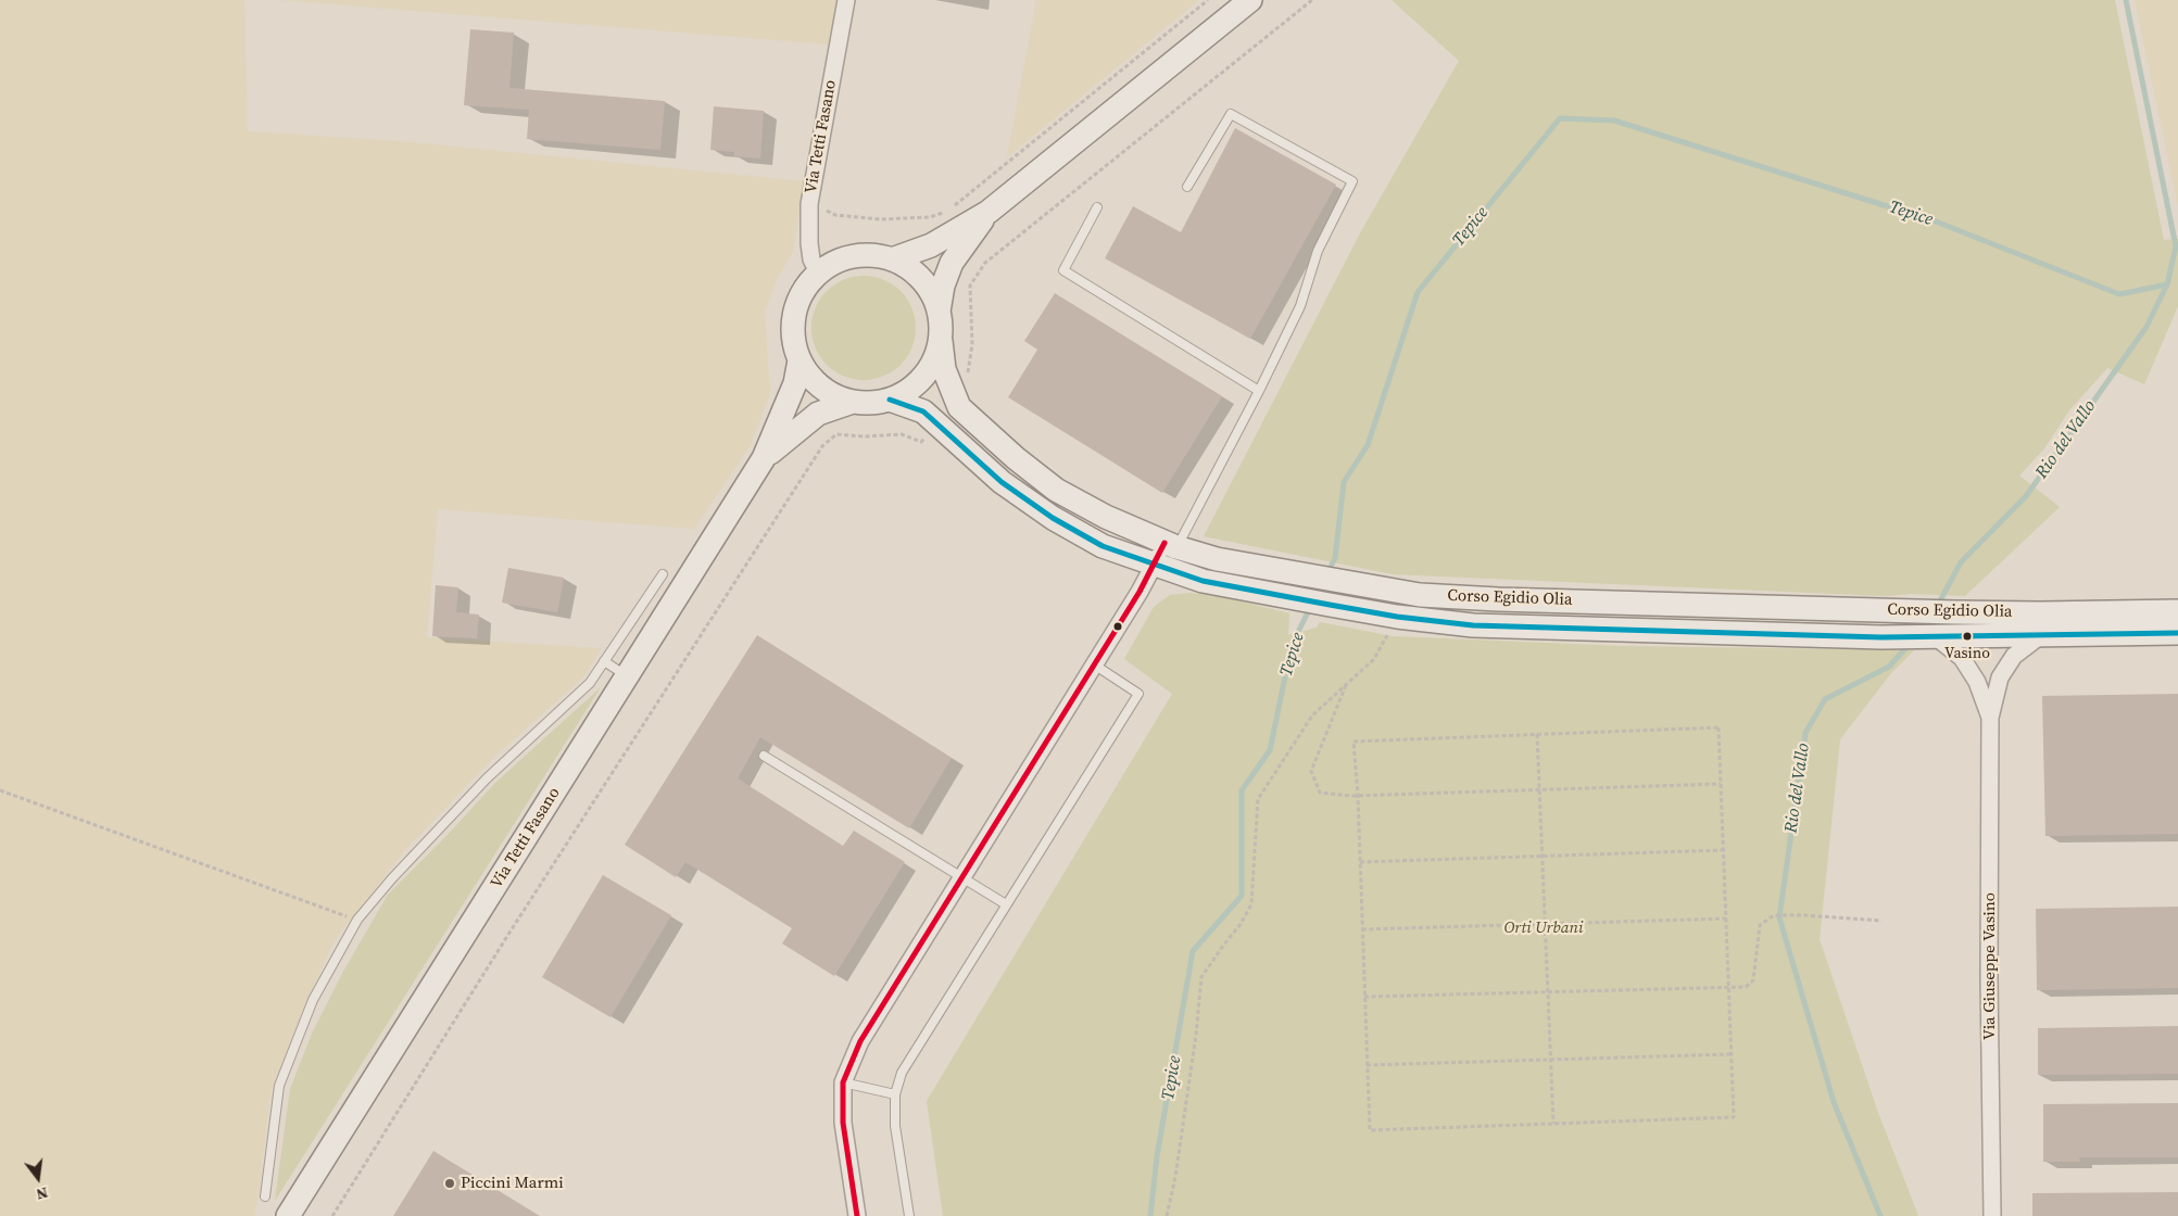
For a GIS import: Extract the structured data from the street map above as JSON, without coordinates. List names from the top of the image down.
{
  "streets": {
    "street": ["Via Tetti Fasano", "Corso Egidio Olia", "Via Giuseppe Vasino"]
  },
  "crossings": [
    ["Via Tetti Fasano", "Corso Egidio Olia"],
    ["Corso Egidio Olia", "Via Giuseppe Vasino"]
  ],
  "water": ["Tepice", "Rio del Vallo"],
  "parks": ["Orti Urbani"],
  "places": ["Vasino", "Piccini Marmi"],
  "north": "bottom"
}
